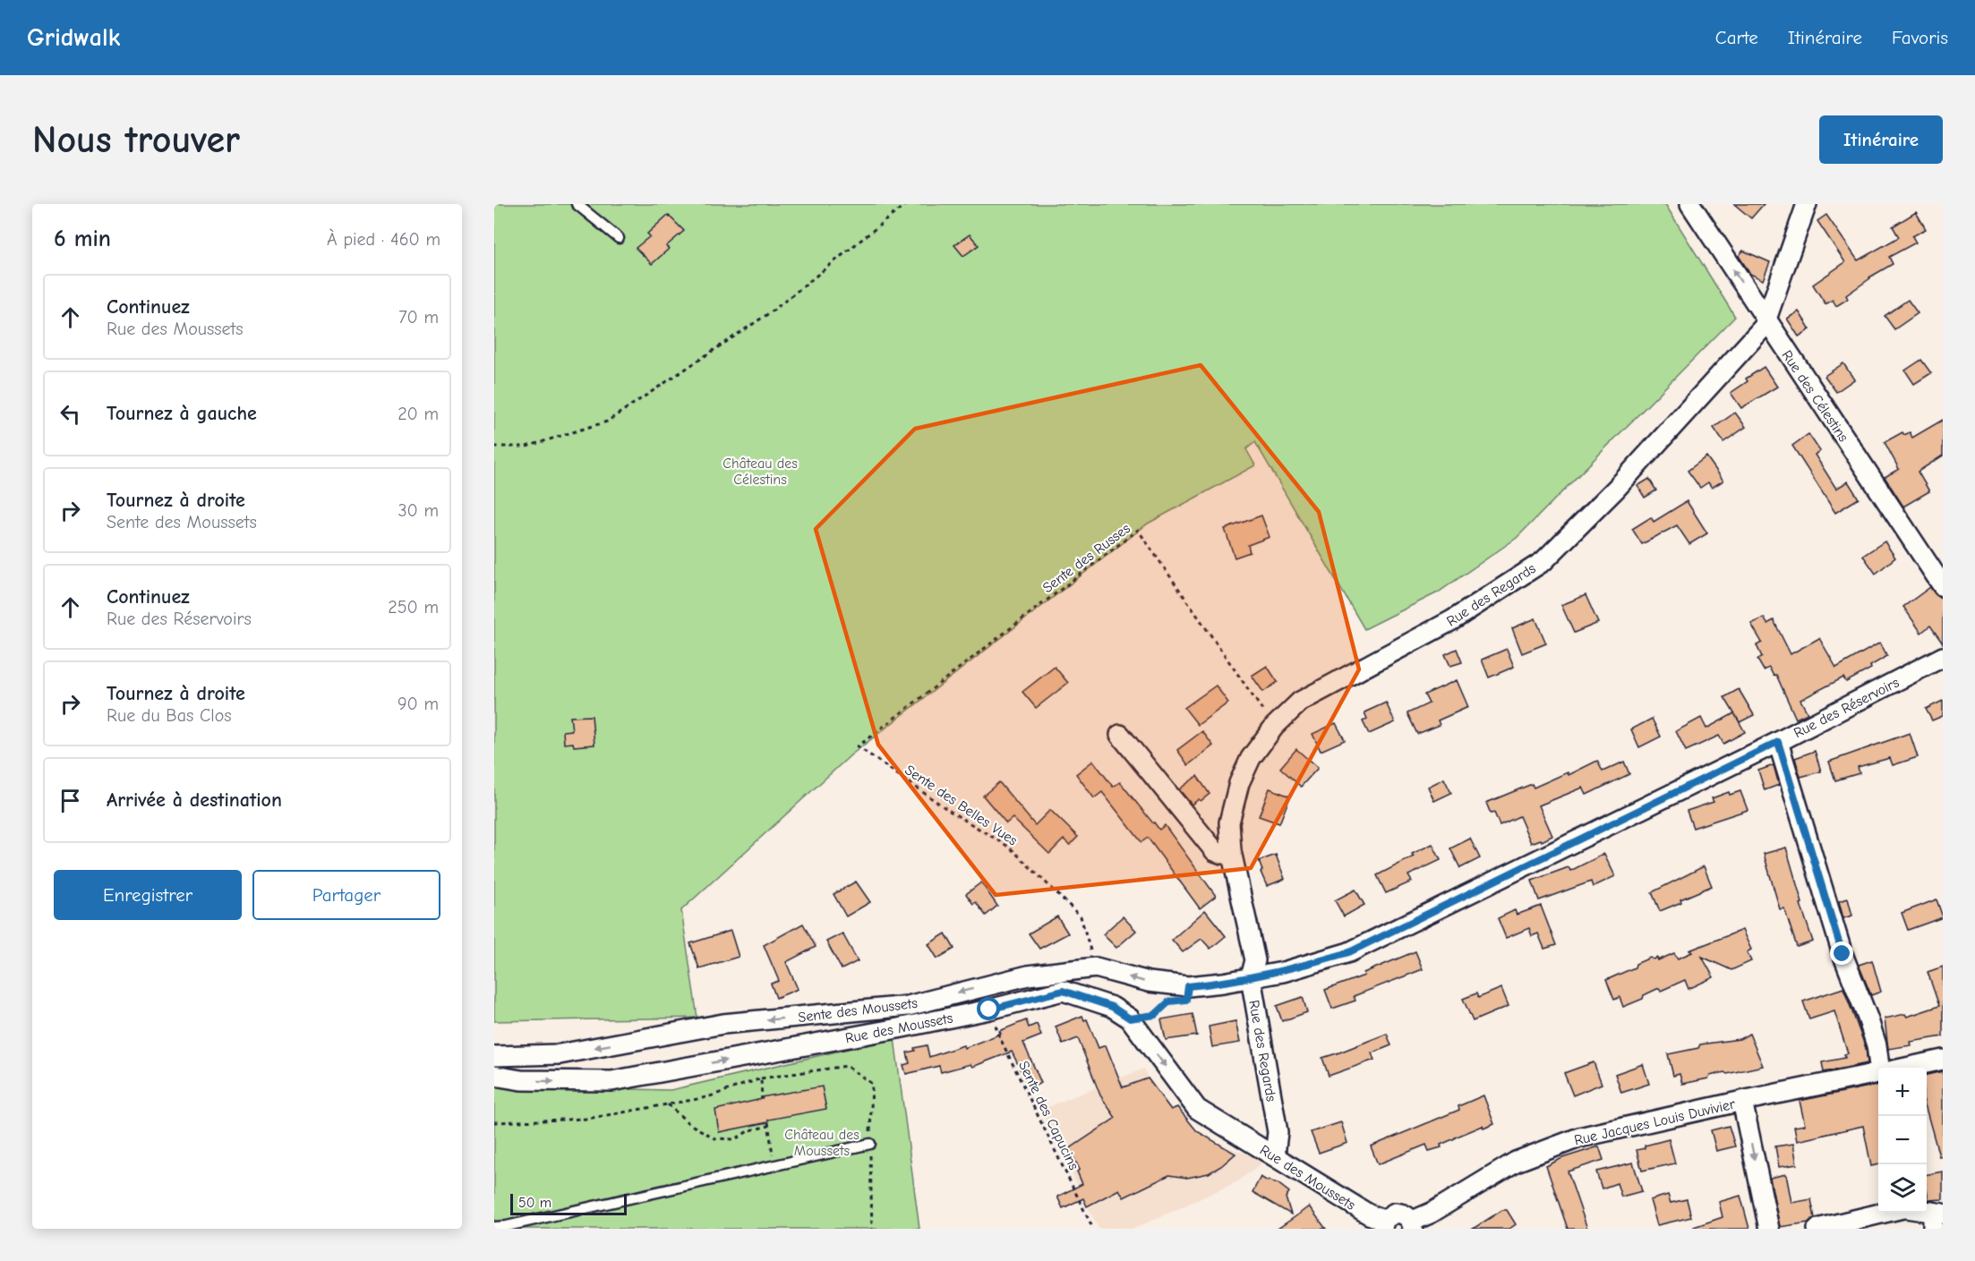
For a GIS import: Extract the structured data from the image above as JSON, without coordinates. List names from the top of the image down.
{
  "streets": {
    "street": [
      "Rue des Célestins",
      "Rue des Regards",
      "Rue des Réservoirs",
      "Sente des Moussets",
      "Rue des Moussets",
      "Rue Jacques Louis Duvivier"
    ],
    "path": ["Sente des Russes", "Sente des Belles Vues", "Sente des Capucins"]
  },
  "crossings": [
    ["Rue des Célestins", "Rue des Regards"],
    ["Sente des Russes", "Rue des Regards"],
    ["Sente des Russes", "Sente des Belles Vues"],
    ["Rue des Regards", "Rue des Réservoirs"],
    ["Rue des Regards", "Sente des Moussets"],
    ["Rue des Regards", "Rue des Moussets"],
    ["Rue des Réservoirs", "Sente des Moussets"],
    ["Sente des Belles Vues", "Sente des Moussets"],
    ["Rue des Moussets", "Sente des Capucins"]
  ],
  "one_way": ["Sente des Moussets", "Rue des Moussets"],
  "parks": ["Château des Célestins", "Château des Moussets"],
  "scale_bar": "50 m",
  "page": {
    "header": "Gridwalk",
    "nav": ["Carte", "Itinéraire", "Favoris"],
    "buttons": [
      "Itinéraire",
      ["Enregistrer", "Partager"]
    ],
    "title": "Nous trouver",
    "heading": ["6 min", "À pied · 460 m"],
    "list": [
      ["Continuez", "Rue des Moussets", "70 m"],
      ["Tournez à gauche", "20 m"],
      ["Tournez à droite", "Sente des Moussets", "30 m"],
      ["Continuez", "Rue des Réservoirs", "250 m"],
      ["Tournez à droite", "Rue du Bas Clos", "90 m"],
      "Arrivée à destination"
    ],
    "map_buttons": ["+", "−"],
    "scale": "50 m"
  }
}
